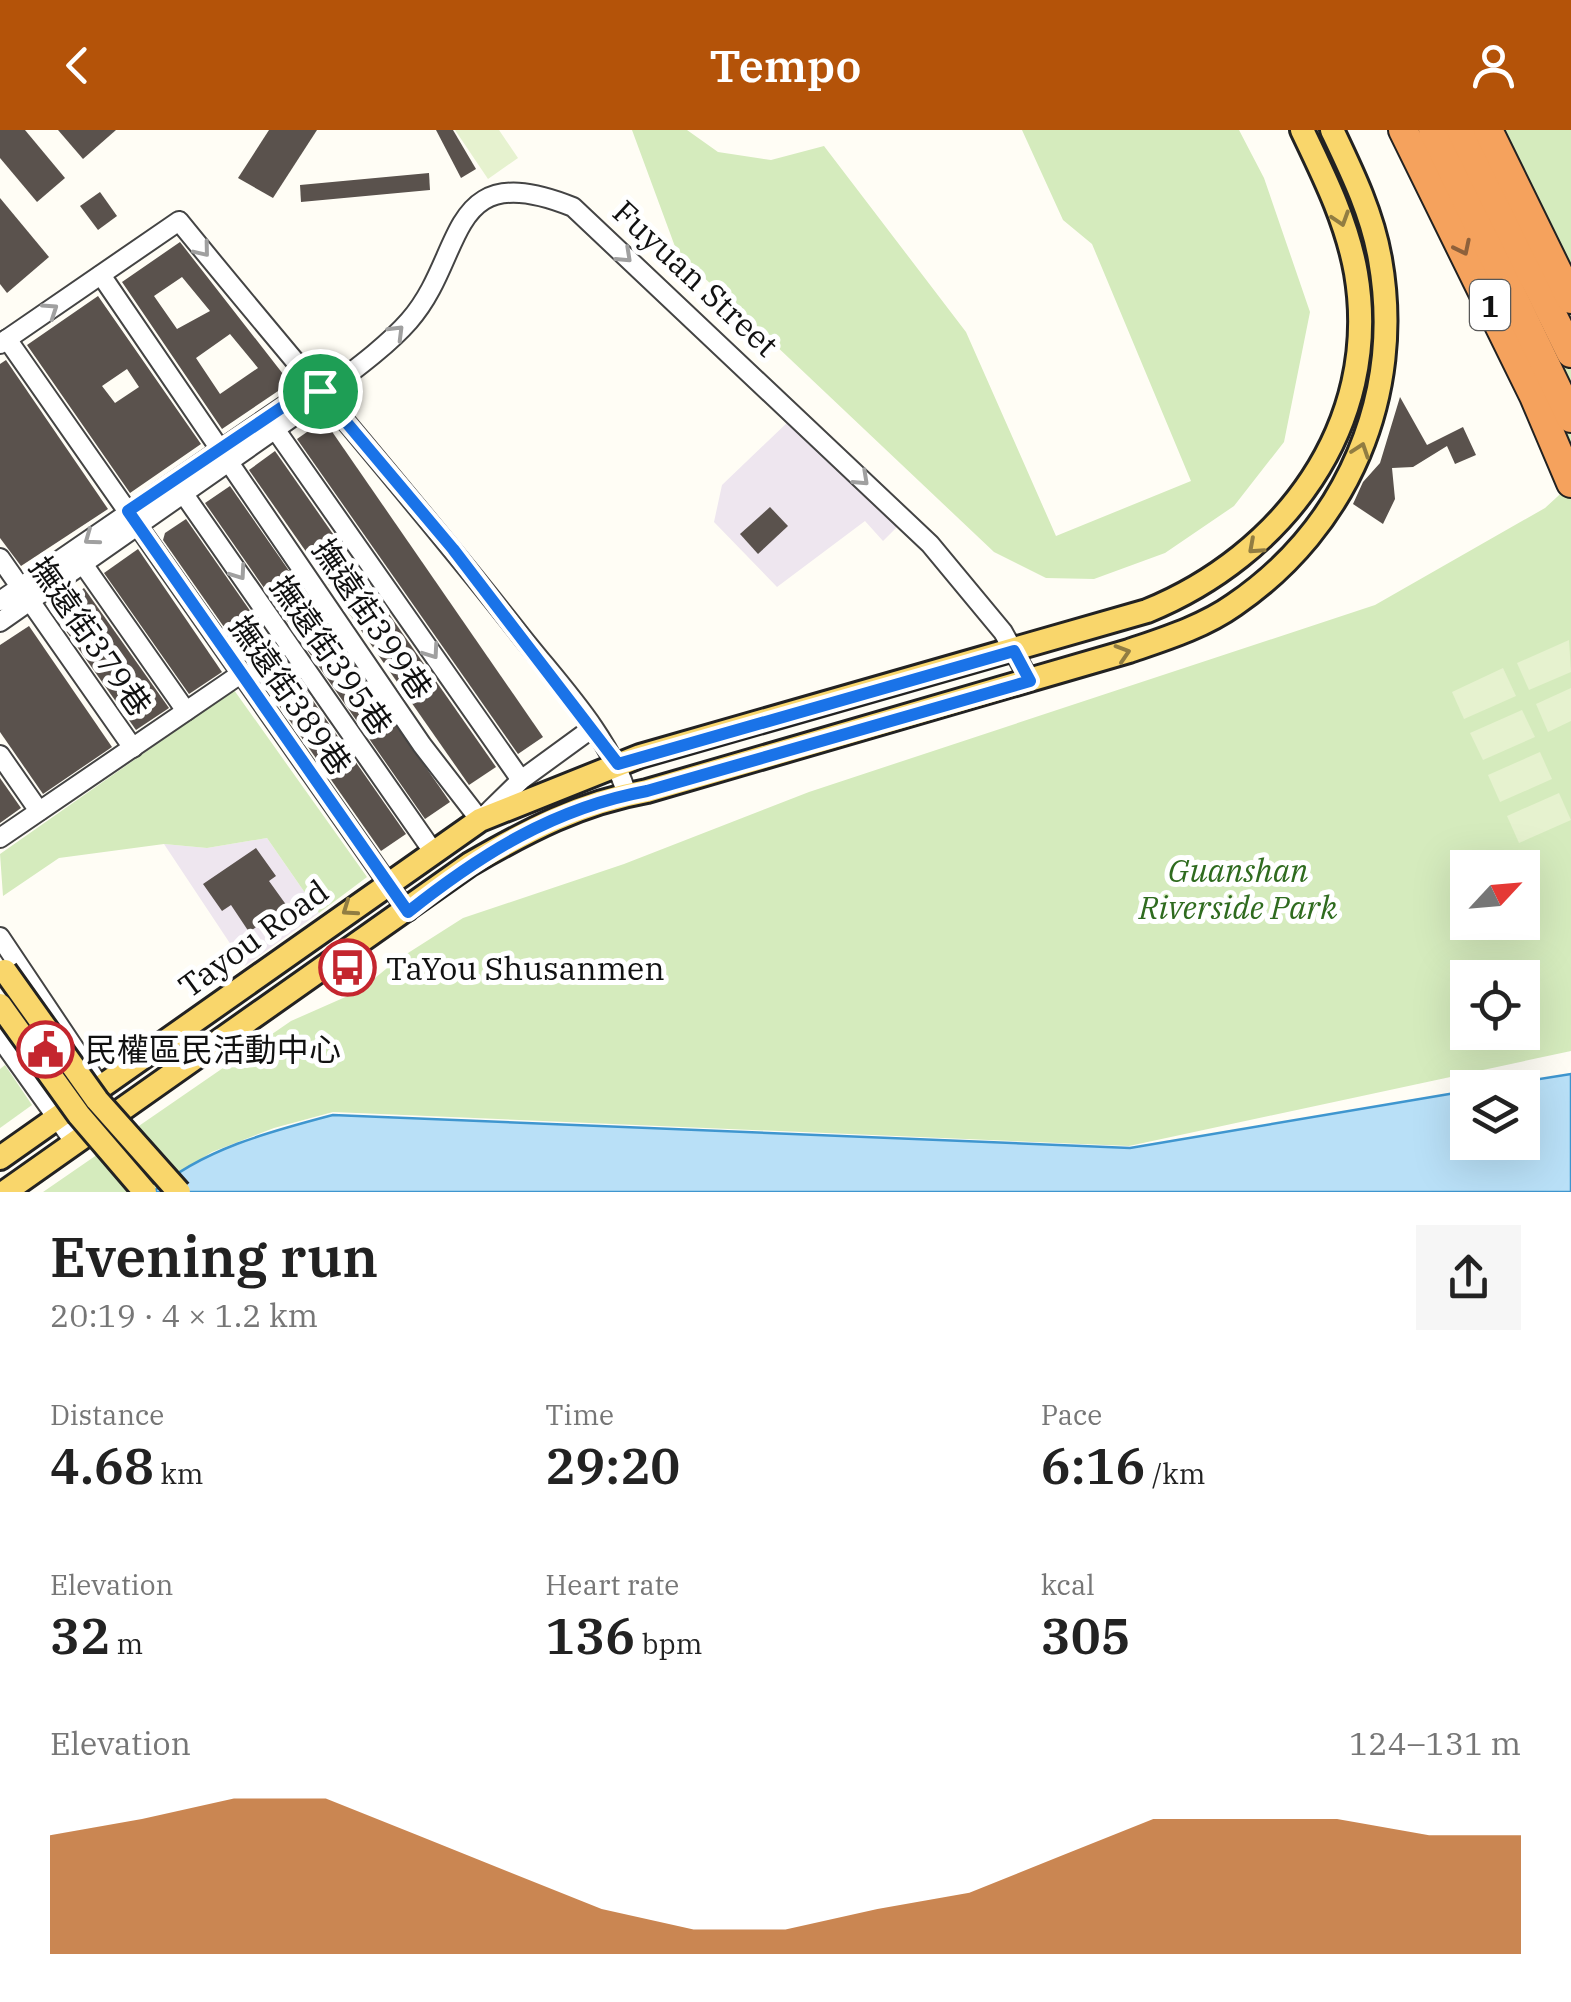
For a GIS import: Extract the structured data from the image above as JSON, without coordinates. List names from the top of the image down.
{
  "streets": {
    "highway": ["1"],
    "main road": ["Tayou Road"],
    "street": [
      "Fuyuan Street",
      "撫遠街399巷",
      "撫遠街379巷",
      "撫遠街395巷",
      "撫遠街389巷"
    ]
  },
  "crossings": [
    ["Fuyuan Street", "撫遠街399巷"],
    ["Fuyuan Street", "撫遠街379巷"],
    ["Fuyuan Street", "撫遠街395巷"],
    ["Fuyuan Street", "撫遠街389巷"],
    ["Fuyuan Street", "Tayou Road"],
    ["撫遠街399巷", "Tayou Road"],
    ["撫遠街395巷", "Tayou Road"],
    ["撫遠街389巷", "Tayou Road"]
  ],
  "parks": ["Guanshan Riverside Park"],
  "places": {
    "bus stop": ["TaYou Shusanmen"],
    "public building": ["民權區民活動中心"]
  },
  "north": "top right",
  "page": {
    "header": "Tempo",
    "heading": ["Evening run", "20:19 · 4 × 1.2 km"],
    "stats": [
      ["Distance", "4.68 km"],
      ["Time", "29:20"],
      ["Pace", "6:16 /km"],
      ["Elevation", "32 m"],
      ["Heart rate", "136 bpm"],
      ["kcal", "305"]
    ],
    "chart": ["Elevation", "124–131 m"]
  }
}
